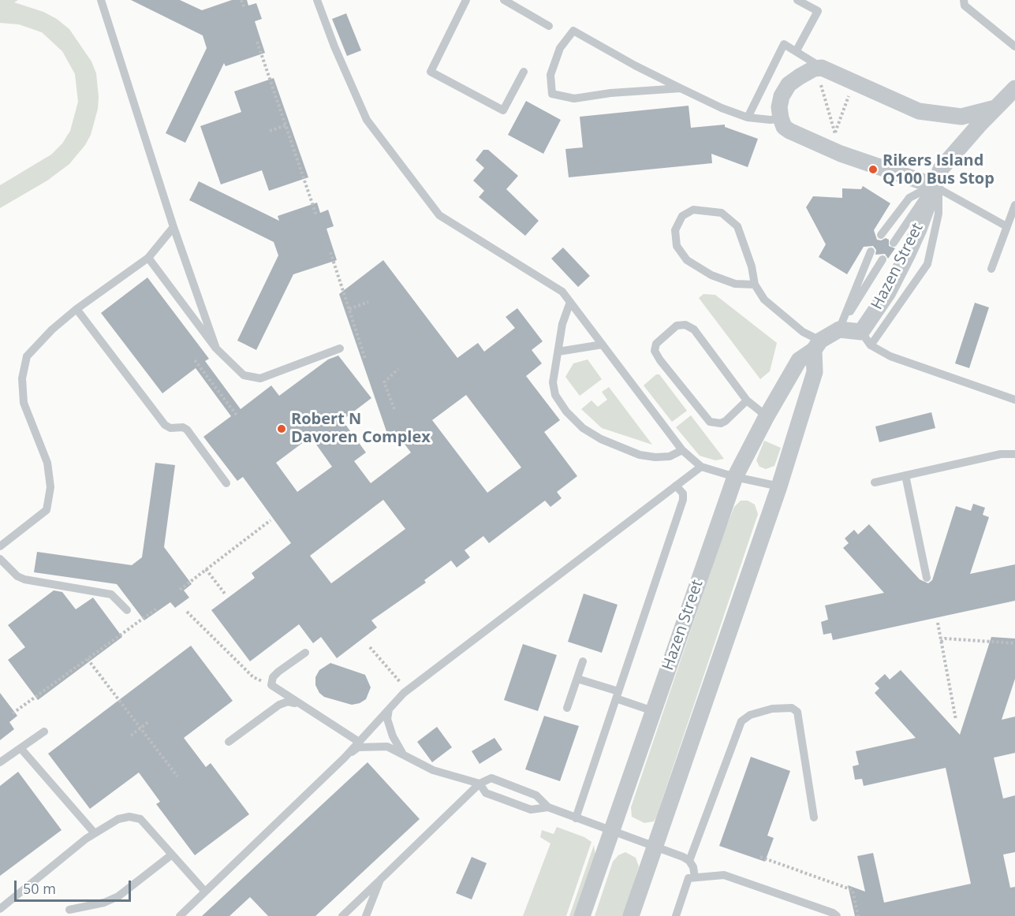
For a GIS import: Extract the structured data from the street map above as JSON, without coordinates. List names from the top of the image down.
{
  "streets": {
    "street": ["Hazen Street"]
  },
  "places": ["Rikers Island Q100 Bus Stop", "Robert N Davoren Complex"],
  "scale_bar": "50 m"
}
